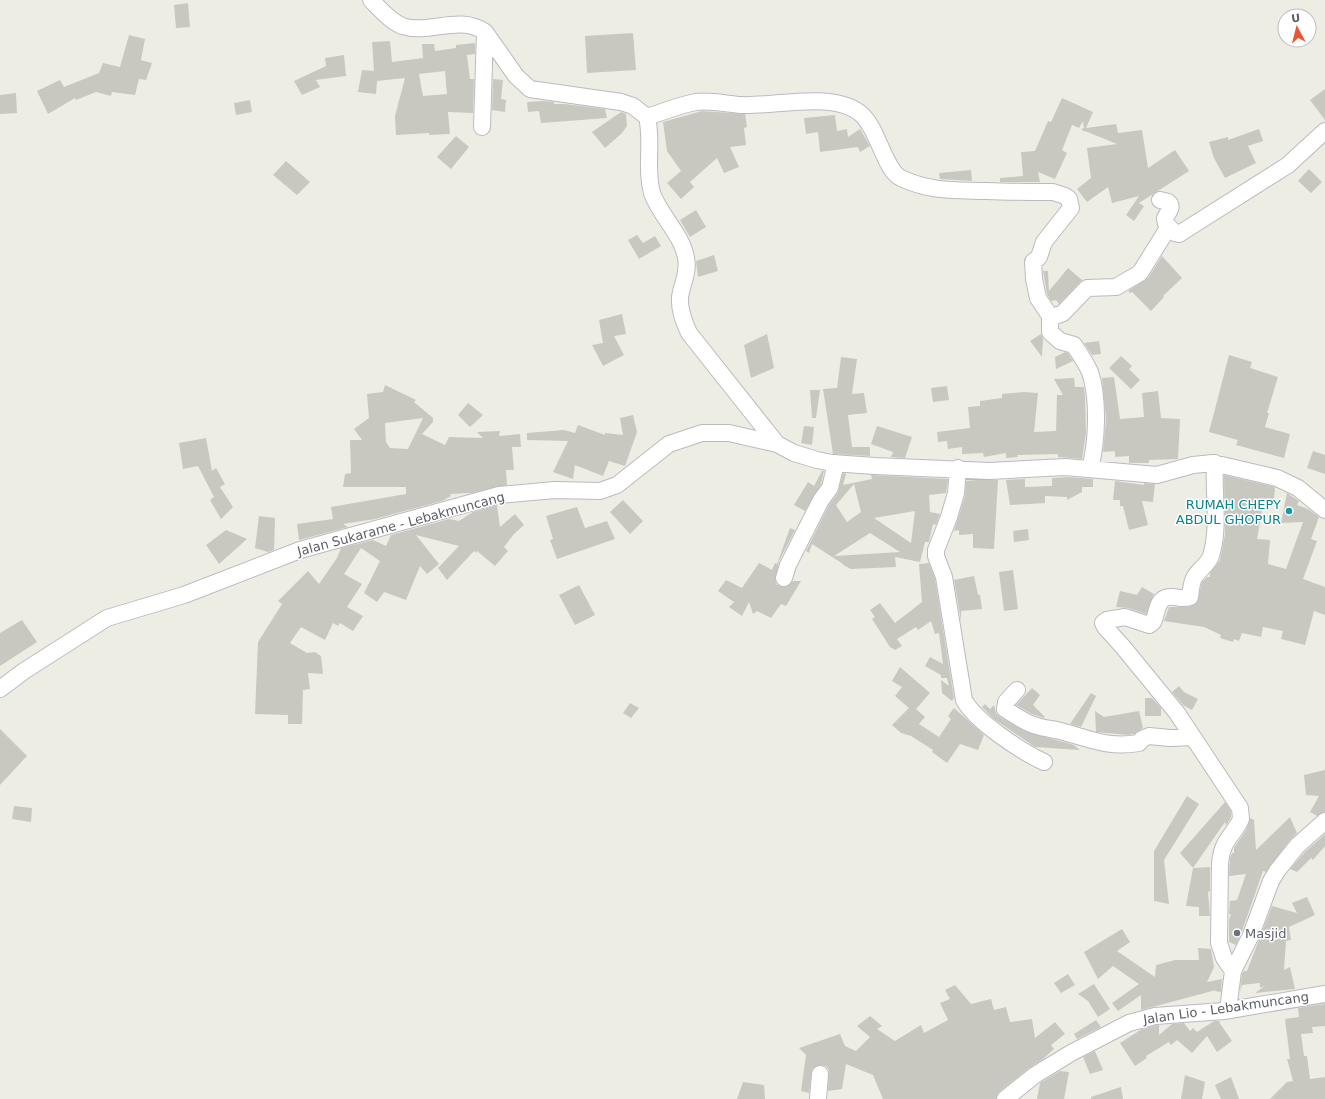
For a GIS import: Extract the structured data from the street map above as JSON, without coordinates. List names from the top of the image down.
{
  "streets": {
    "street": ["Jalan Sukarame - Lebakmuncang", "Jalan Lio - Lebakmuncang"]
  },
  "places": ["RUMAH CHEPY ABDUL GHOPUR", "Masjid"],
  "north": "top"
}
